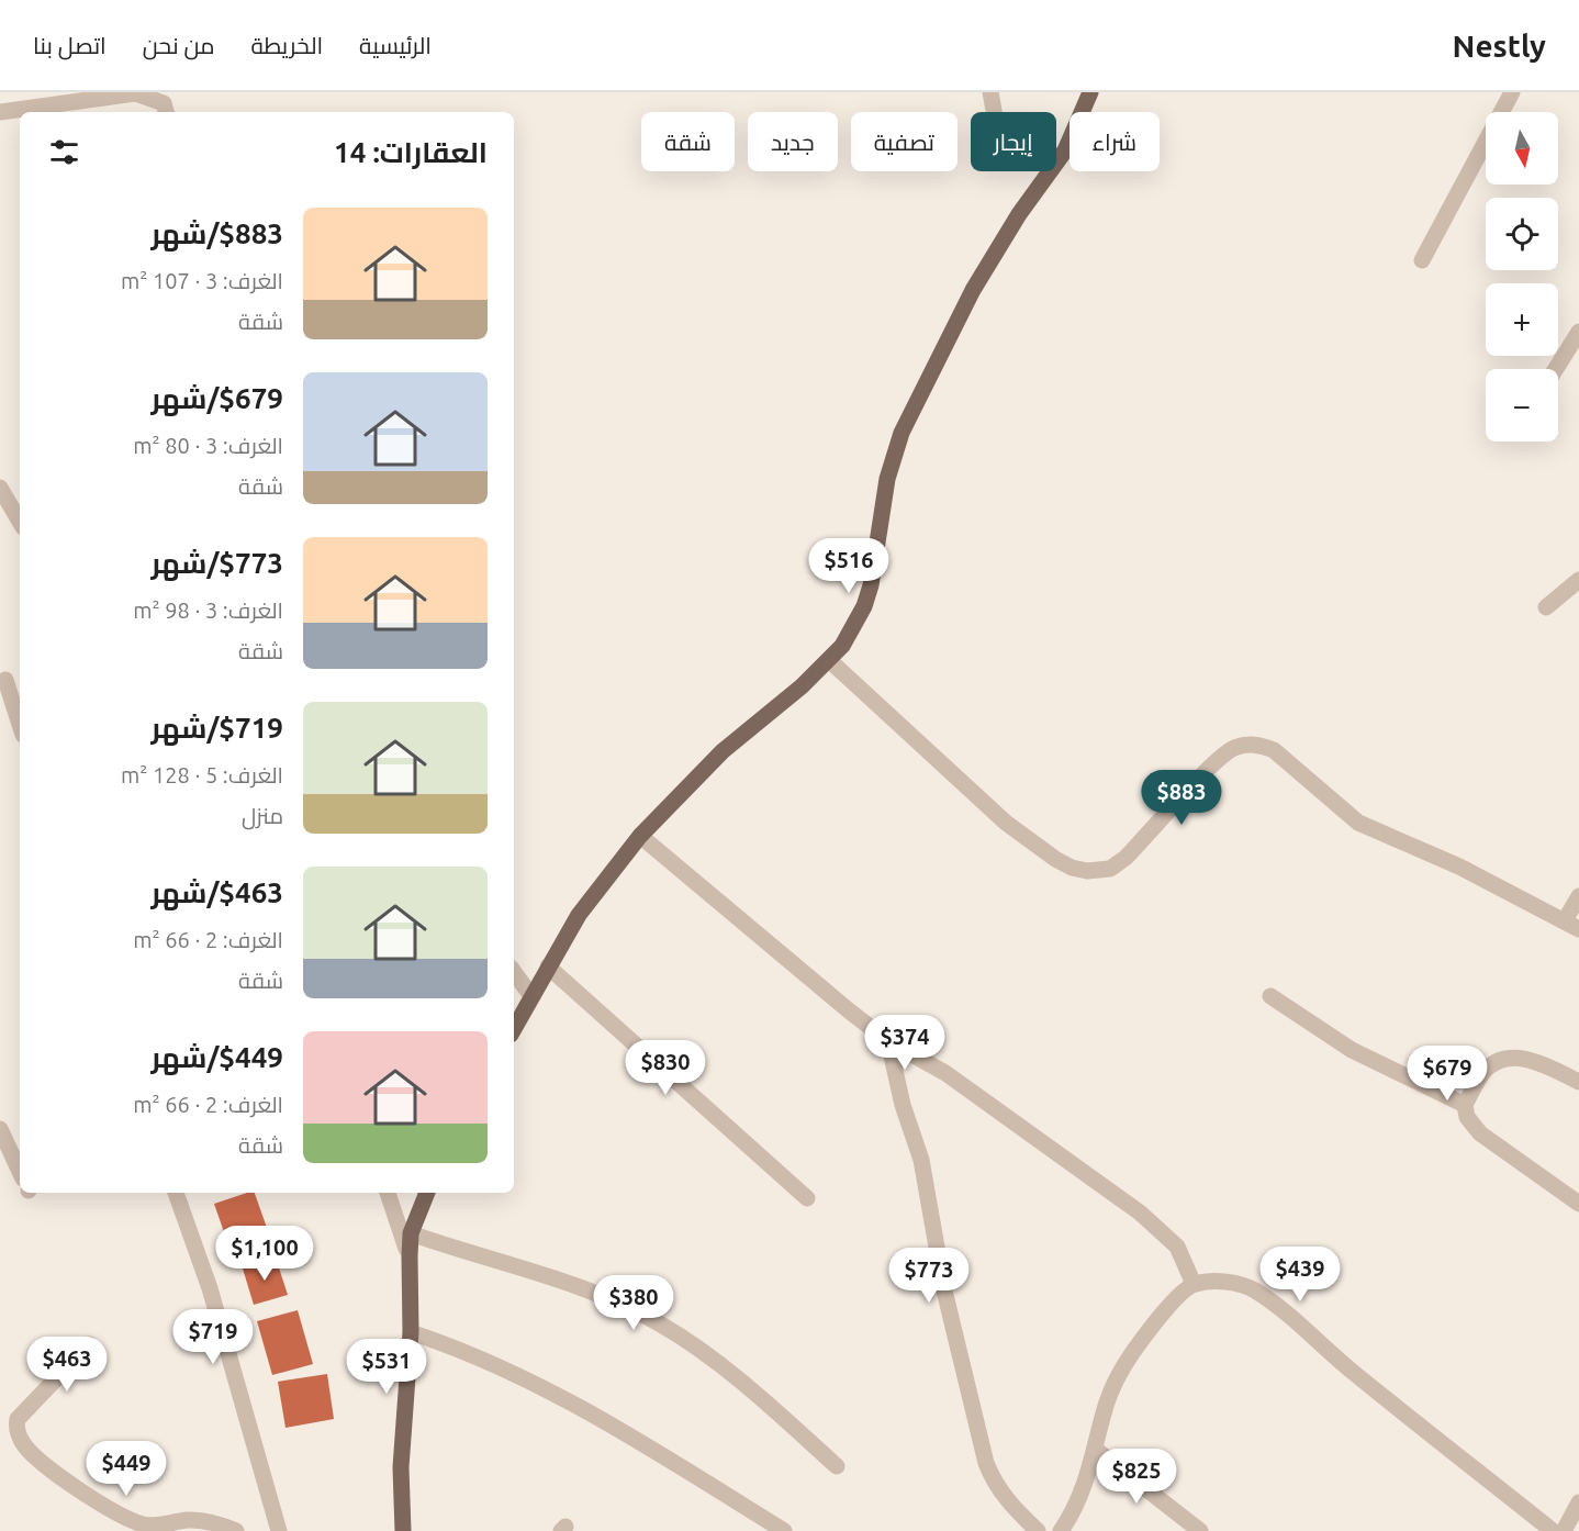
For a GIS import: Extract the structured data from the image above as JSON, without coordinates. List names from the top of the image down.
{
  "north": "bottom",
  "page": {
    "header": "Nestly",
    "nav": [
      "الرئيسية",
      "الخريطة",
      "من نحن",
      "اتصل بنا"
    ],
    "map_buttons": ["+", "−"],
    "chip": [
      "شراء",
      "إيجار",
      "تصفية",
      "جديد",
      "شقة"
    ],
    "heading": "العقارات: 14",
    "list": [
      {
        "name": "$883/شهر",
        "note": "الغرف: 3 · 107 m² · شقة"
      },
      {
        "name": "$679/شهر",
        "note": "الغرف: 3 · 80 m² · شقة"
      },
      {
        "name": "$773/شهر",
        "note": "الغرف: 3 · 98 m² · شقة"
      },
      {
        "name": "$719/شهر",
        "note": "الغرف: 5 · 128 m² · منزل"
      },
      {
        "name": "$463/شهر",
        "note": "الغرف: 2 · 66 m² · شقة"
      },
      {
        "name": "$449/شهر",
        "note": "الغرف: 2 · 66 m² · شقة"
      }
    ],
    "price": [
      "$516",
      "$883",
      "$374",
      "$830",
      "$679",
      "$1,100",
      "$439",
      "$773",
      "$380",
      "$719",
      "$463",
      "$531",
      "$449",
      "$825"
    ]
  }
}
